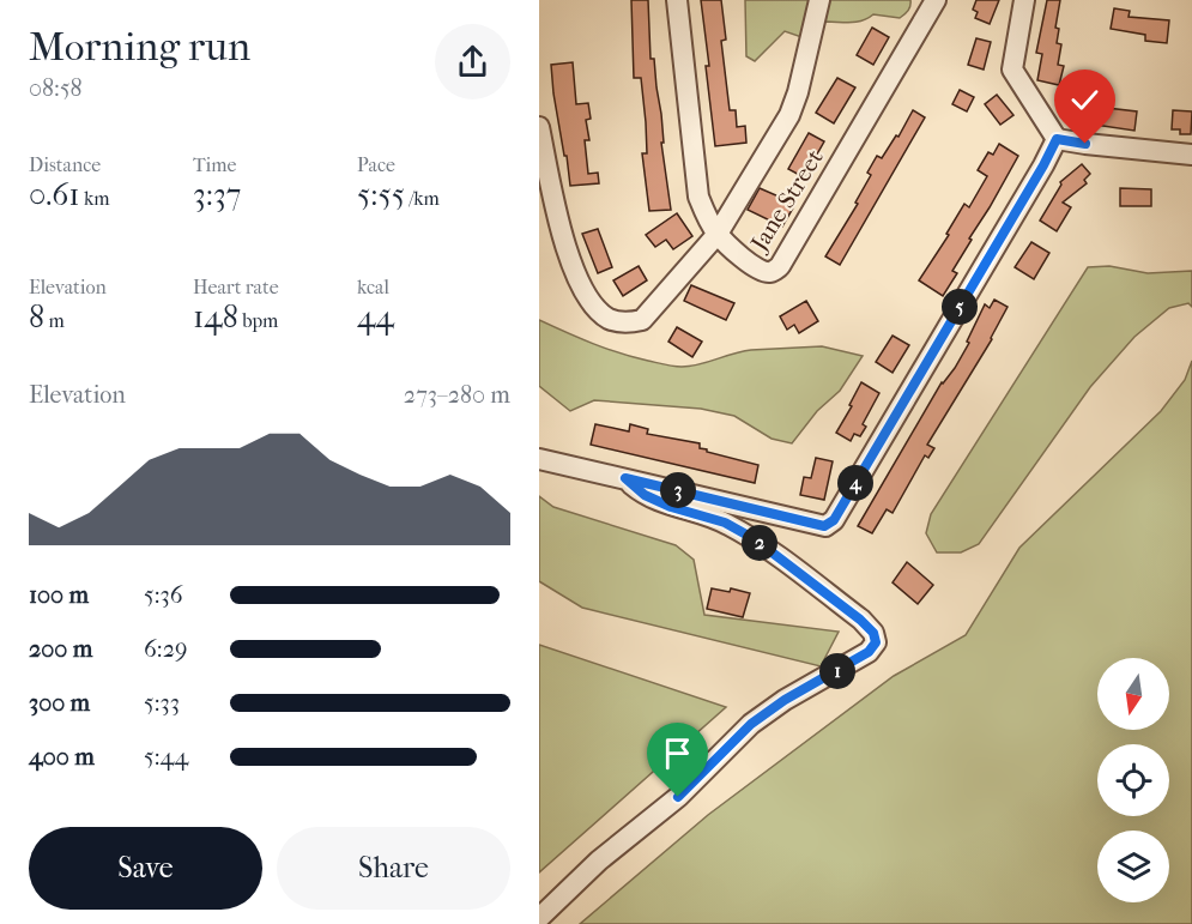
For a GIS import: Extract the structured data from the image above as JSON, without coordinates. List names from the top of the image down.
{
  "streets": {
    "street": ["Jane Street"]
  },
  "north": "bottom",
  "page": {
    "heading": ["Morning run", "08:58"],
    "stats": [
      ["Distance", "0.61 km"],
      ["Time", "3:37"],
      ["Pace", "5:55 /km"],
      ["Elevation", "8 m"],
      ["Heart rate", "148 bpm"],
      ["kcal", "44"]
    ],
    "pins": [
      "5",
      "4",
      "3",
      "2",
      "1"
    ],
    "chart": ["Elevation", "273–280 m"],
    "list": [
      {
        "name": "100 m",
        "note": "5:36"
      },
      {
        "name": "200 m",
        "note": "6:29"
      },
      {
        "name": "300 m",
        "note": "5:33"
      },
      {
        "name": "400 m",
        "note": "5:44"
      }
    ],
    "buttons": ["Save", "Share"]
  }
}
